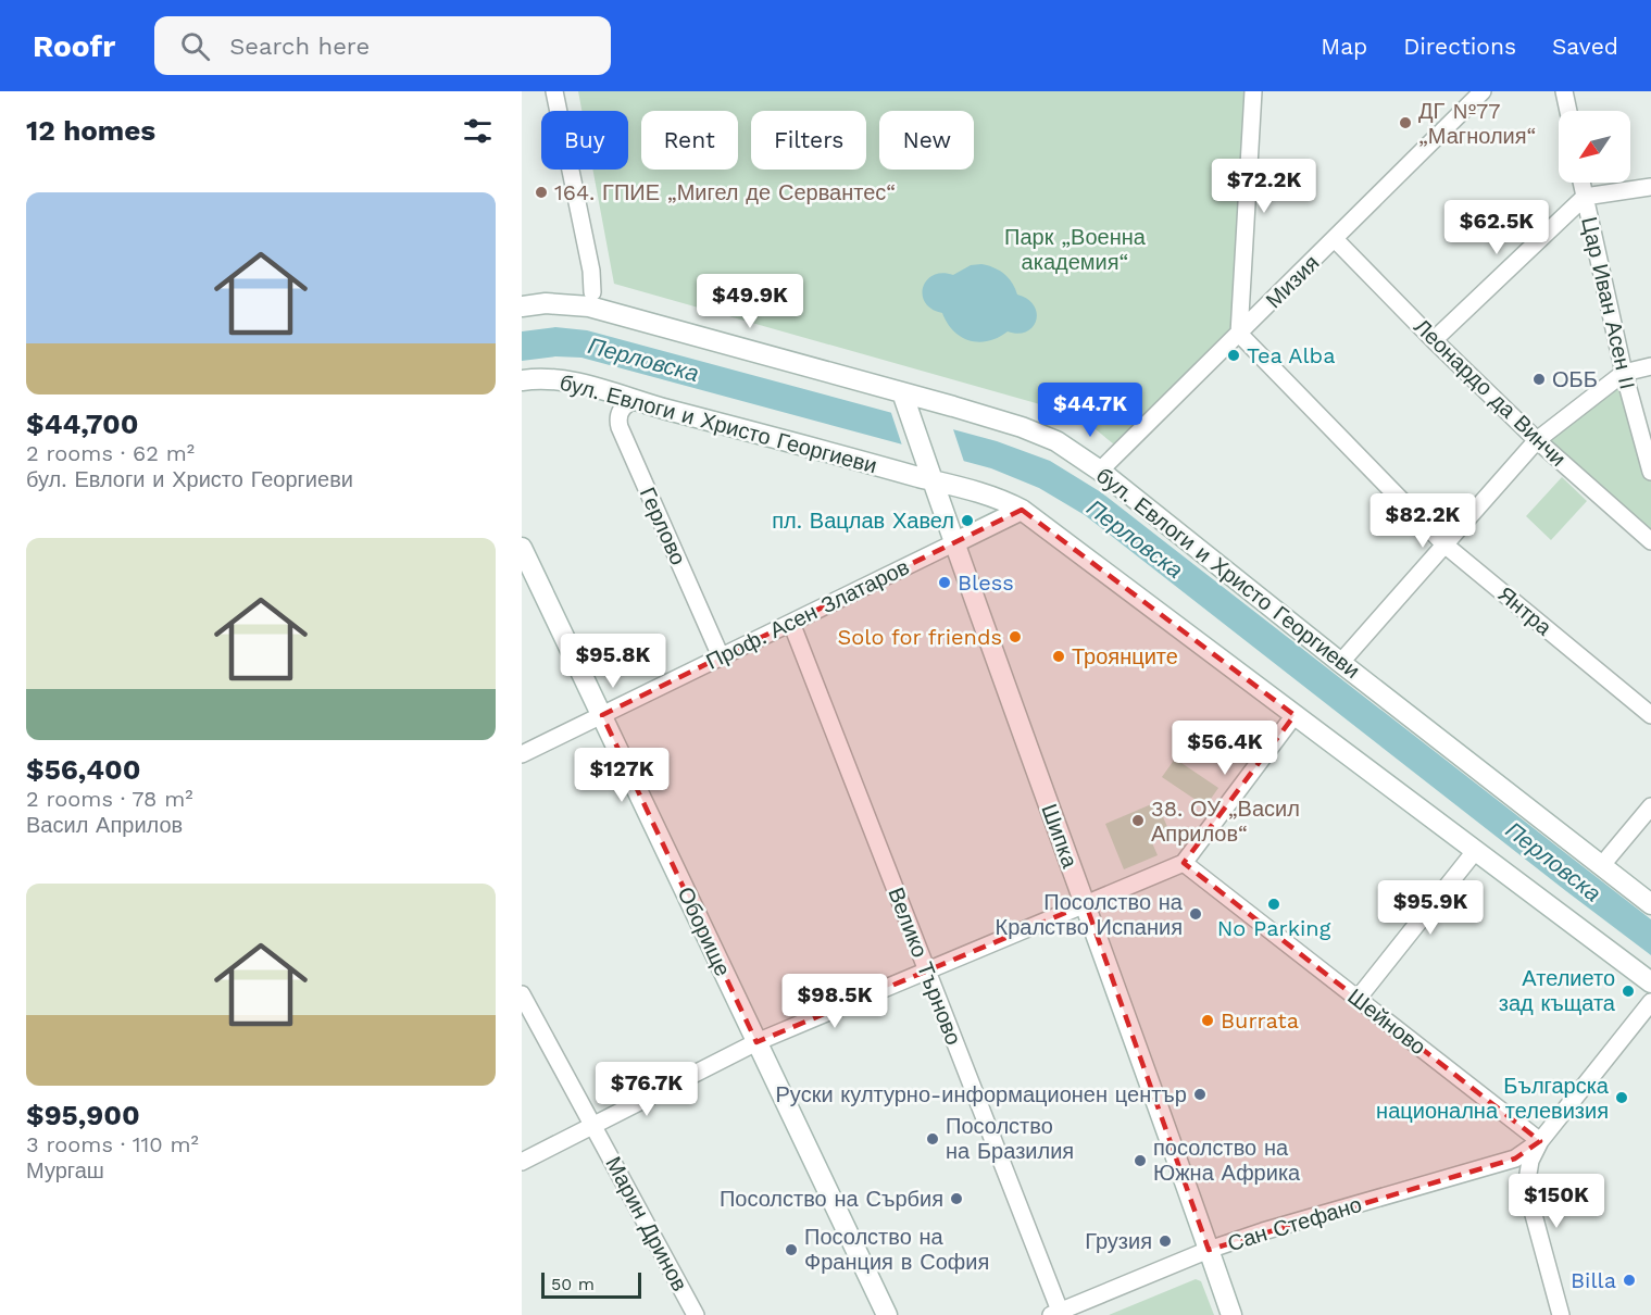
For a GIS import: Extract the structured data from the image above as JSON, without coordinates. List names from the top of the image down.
{
  "streets": {
    "main road": ["бул. Евлоги и Христо Георгиеви", "Шипка", "Оборище"],
    "street": [
      "Мизия",
      "Цар Иван Асен II",
      "Леонардо да Винчи",
      "Герлово",
      "Янтра",
      "Проф. Асен Златаров",
      "Велико Търново",
      "Шейново",
      "Марин Дринов",
      "Сан Стефано"
    ]
  },
  "crossings": [
    ["Мизия", "Леонардо да Винчи"],
    ["Мизия", "бул. Евлоги и Христо Георгиеви"],
    ["Мизия", "Янтра"],
    ["бул. Евлоги и Христо Георгиеви", "Герлово"],
    ["бул. Евлоги и Христо Георгиеви", "Шипка"],
    ["Герлово", "Проф. Асен Златаров"],
    ["Проф. Асен Златаров", "Шипка"],
    ["Проф. Асен Златаров", "Оборище"],
    ["Проф. Асен Златаров", "Велико Търново"],
    ["Шипка", "Сан Стефано"],
    ["Велико Търново", "Сан Стефано"],
    ["Шейново", "Сан Стефано"]
  ],
  "water": ["Перловска"],
  "parks": ["Парк „Военна академия“"],
  "places": [
    "ДГ №77 „Магнолия“",
    "164. ГПИЕ „Мигел де Сервантес“",
    "Tea Alba",
    "ОББ",
    "пл. Вацлав Хавел",
    "Bless",
    "Solo for friends",
    "Троянците",
    "38. ОУ „Васил Априлов“",
    "No Parking",
    "Посолство на Кралство Испания",
    "Ателието зад къщата",
    "Burrata",
    "Руски културно-информационен център",
    "Българска национална телевизия",
    "Посолство на Бразилия",
    "посолство на Южна Африка",
    "Посолство на Сърбия",
    "Грузия",
    "Посолство на Франция в София",
    "Billa"
  ],
  "scale_bar": "50 m",
  "north": "bottom left",
  "page": {
    "header": "Roofr",
    "search": "Search here",
    "nav": ["Map", "Directions", "Saved"],
    "heading": "12 homes",
    "chip": [
      "Buy",
      "Rent",
      "Filters",
      "New"
    ],
    "price": [
      "$72.2K",
      "$62.5K",
      "$49.9K",
      "$44.7K",
      "$82.2K",
      "$95.8K",
      "$56.4K",
      "$127K",
      "$95.9K",
      "$98.5K",
      "$76.7K",
      "$150K"
    ],
    "list": [
      {
        "name": "$44,700",
        "note": "2 rooms · 62 m² · бул. Евлоги и Христо Георгиеви"
      },
      {
        "name": "$56,400",
        "note": "2 rooms · 78 m² · Васил Априлов"
      },
      {
        "name": "$95,900",
        "note": "3 rooms · 110 m² · Мургаш"
      }
    ],
    "scale": "50 m"
  }
}
